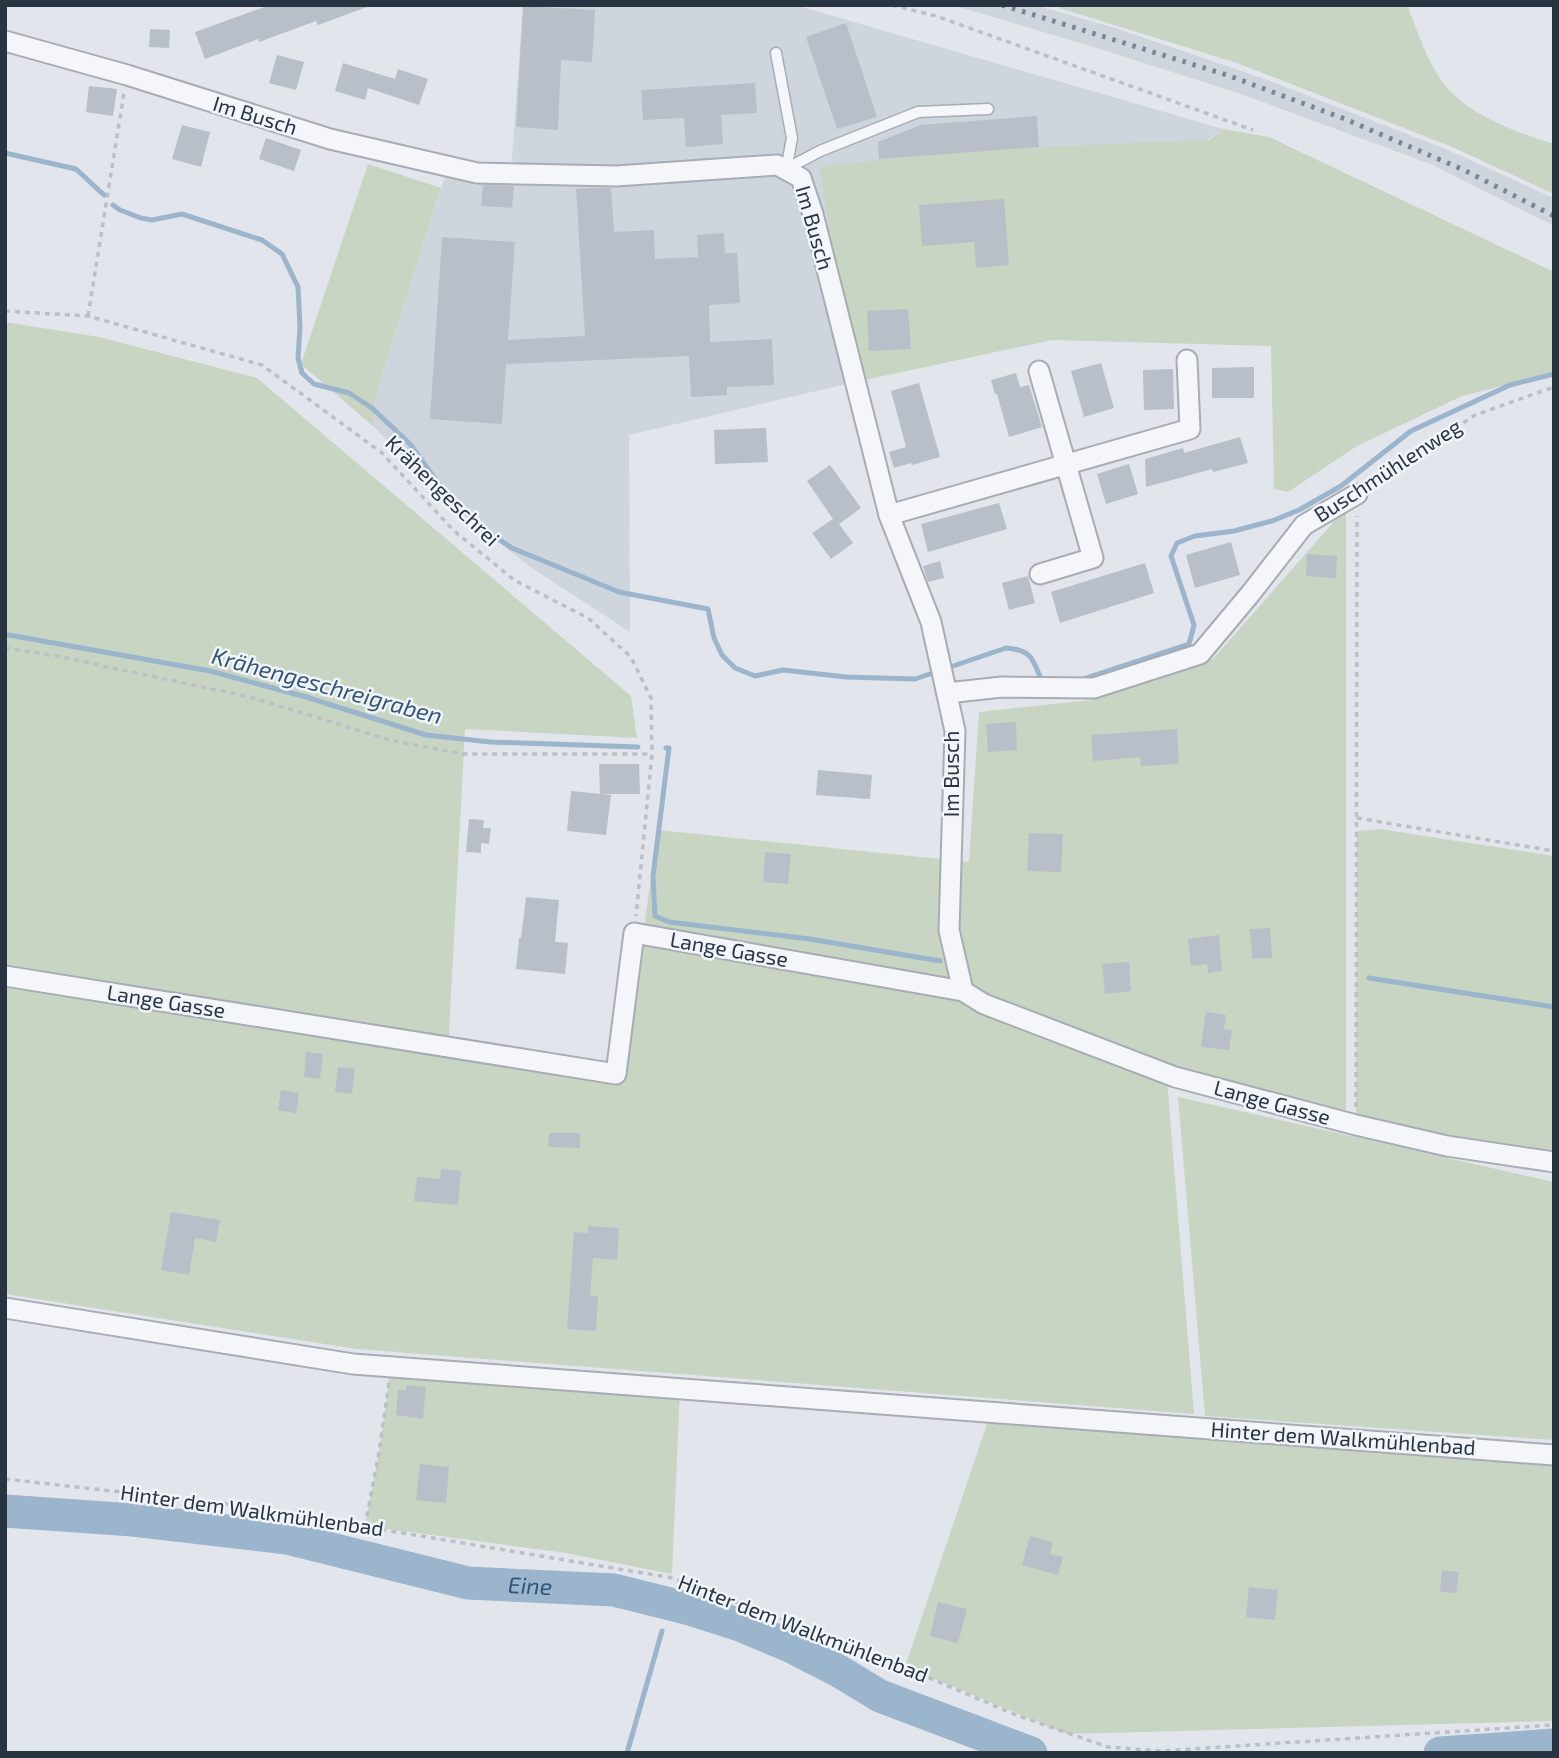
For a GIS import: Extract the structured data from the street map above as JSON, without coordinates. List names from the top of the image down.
{
  "streets": {
    "street": [
      "Im Busch",
      "Buschmühlenweg",
      "Lange Gasse",
      "Hinter dem Walkmühlenbad"
    ],
    "path": ["Krähengeschrei"]
  },
  "crossings": [
    ["Im Busch", "Buschmühlenweg"],
    ["Im Busch", "Lange Gasse"],
    ["Krähengeschrei", "Lange Gasse"]
  ],
  "water": ["Krähengeschreigraben", "Eine"]
}
